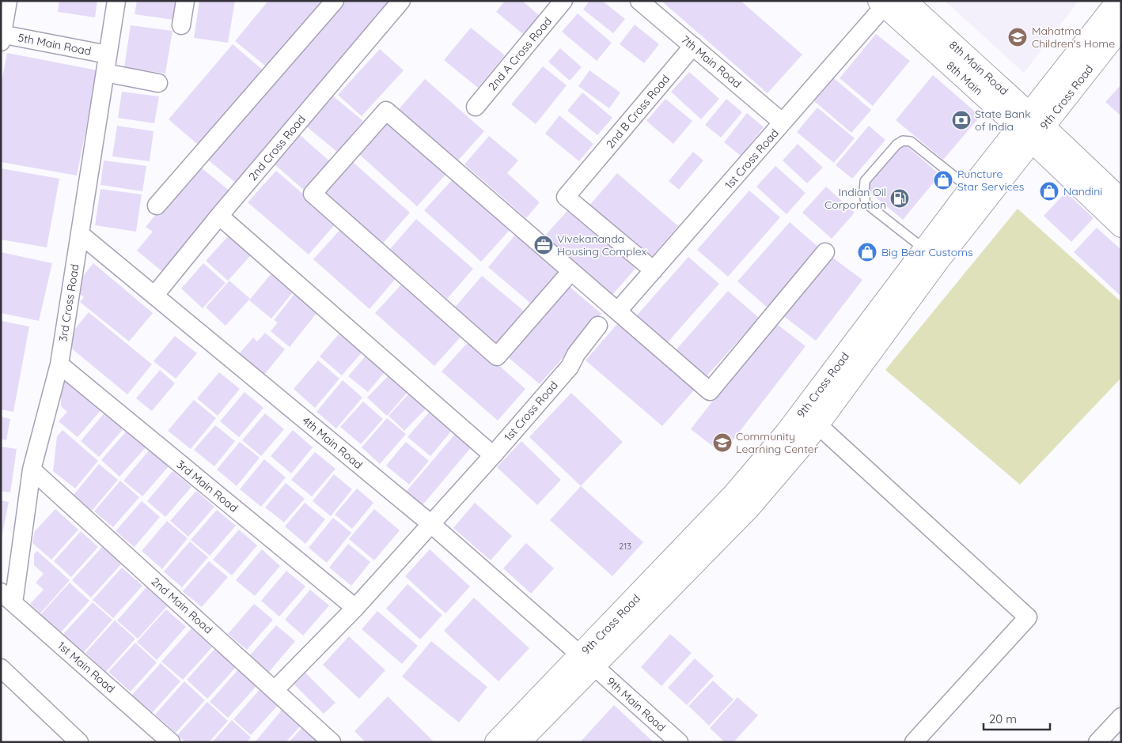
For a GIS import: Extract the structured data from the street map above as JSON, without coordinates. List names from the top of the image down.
{
  "streets": {
    "main road": ["8th Main Road", "8th Main", "9th Cross Road"],
    "street": [
      "5th Main Road",
      "2nd A Cross Road",
      "7th Main Road",
      "2nd B Cross Road",
      "2nd Cross Road",
      "1st Cross Road",
      "3rd Cross Road",
      "4th Main Road",
      "3rd Main Road",
      "2nd Main Road",
      "1st Main Road",
      "9th Main Road"
    ]
  },
  "crossings": [
    ["5th Main Road", "3rd Cross Road"],
    ["7th Main Road", "2nd B Cross Road"],
    ["7th Main Road", "1st Cross Road"],
    ["8th Main Road", "8th Main"],
    ["8th Main Road", "9th Cross Road"],
    ["8th Main", "9th Cross Road"],
    ["8th Main", "1st Cross Road"],
    ["9th Cross Road", "4th Main Road"],
    ["9th Cross Road", "9th Main Road"],
    ["2nd B Cross Road", "1st Cross Road"],
    ["2nd Cross Road", "4th Main Road"],
    ["1st Cross Road", "4th Main Road"],
    ["1st Cross Road", "3rd Main Road"],
    ["1st Cross Road", "2nd Main Road"],
    ["3rd Cross Road", "4th Main Road"],
    ["3rd Cross Road", "3rd Main Road"],
    ["3rd Cross Road", "2nd Main Road"],
    ["3rd Cross Road", "1st Main Road"],
    ["4th Main Road", "9th Main Road"]
  ],
  "places": {
    "school or university": ["Mahatma Children's Home", "Community Learning Center"],
    "bank": ["State Bank of India"],
    "shop": ["Puncture Star Services", "Nandini", "Big Bear Customs"],
    "fuel station": ["Indian Oil Corporation"],
    "office": ["Vivekananda Housing Complex"]
  },
  "house_numbers": ["213"],
  "scale_bar": "20 m"
}
